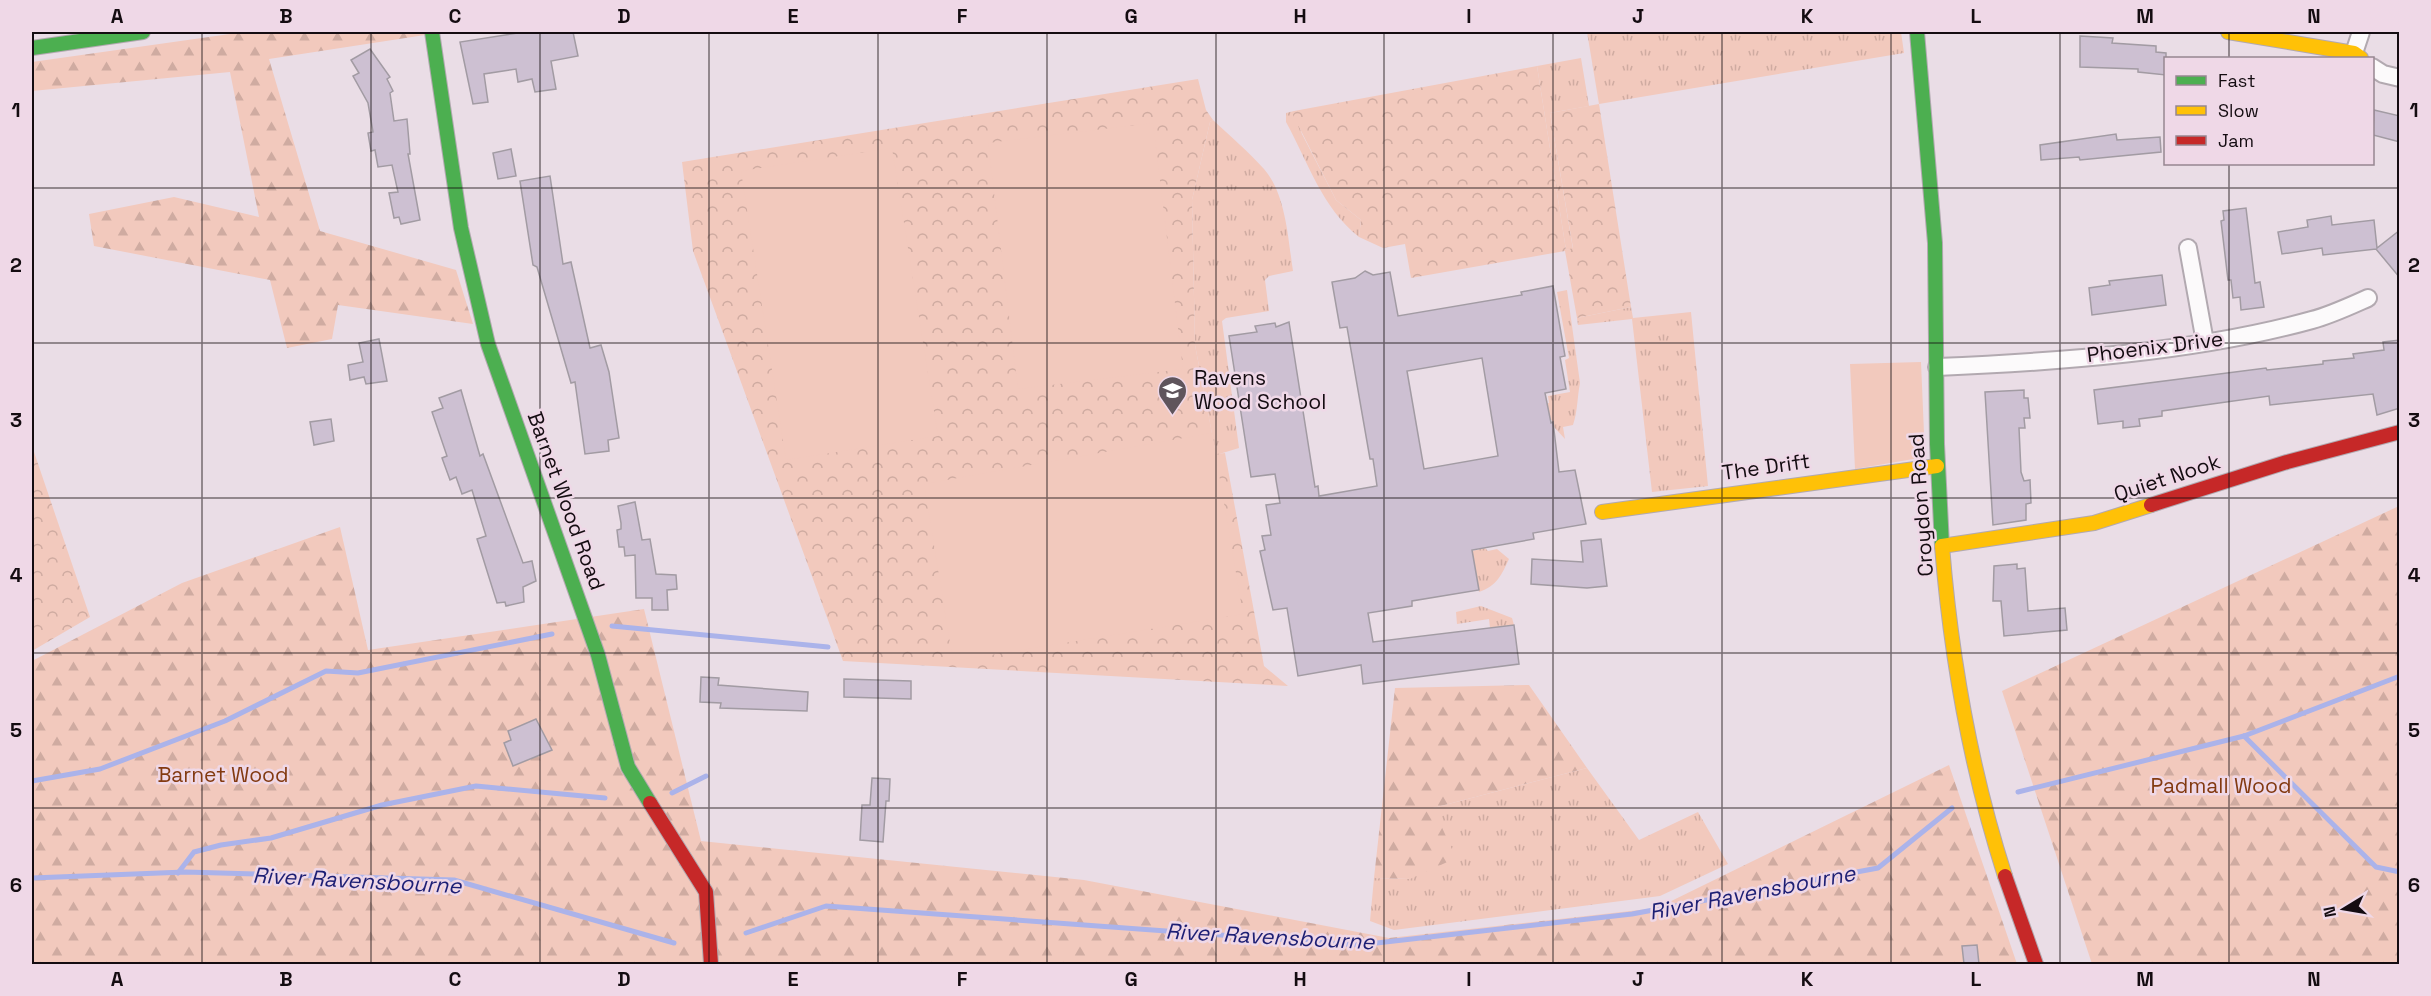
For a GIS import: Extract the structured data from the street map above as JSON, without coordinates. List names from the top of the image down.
{
  "streets": {
    "main road": [
      "The Drift",
      "Quiet Nook",
      "Barnet Wood Road",
      "Croydon Road"
    ],
    "street": ["Phoenix Drive"]
  },
  "crossings": [
    ["Phoenix Drive", "Croydon Road"],
    ["The Drift", "Croydon Road"],
    ["Quiet Nook", "Croydon Road"]
  ],
  "water": ["River Ravensbourne"],
  "parks": ["Barnet Wood", "Padmall Wood"],
  "places": {
    "school or university": ["Ravens Wood School"]
  },
  "legend": ["Fast", "Slow", "Jam"],
  "north": "left",
  "grid": {
    "columns": [
      "A",
      "B",
      "C",
      "D",
      "E",
      "F",
      "G",
      "H",
      "I",
      "J",
      "K",
      "L",
      "M",
      "N"
    ],
    "rows": [
      "1",
      "2",
      "3",
      "4",
      "5",
      "6"
    ]
  }
}
